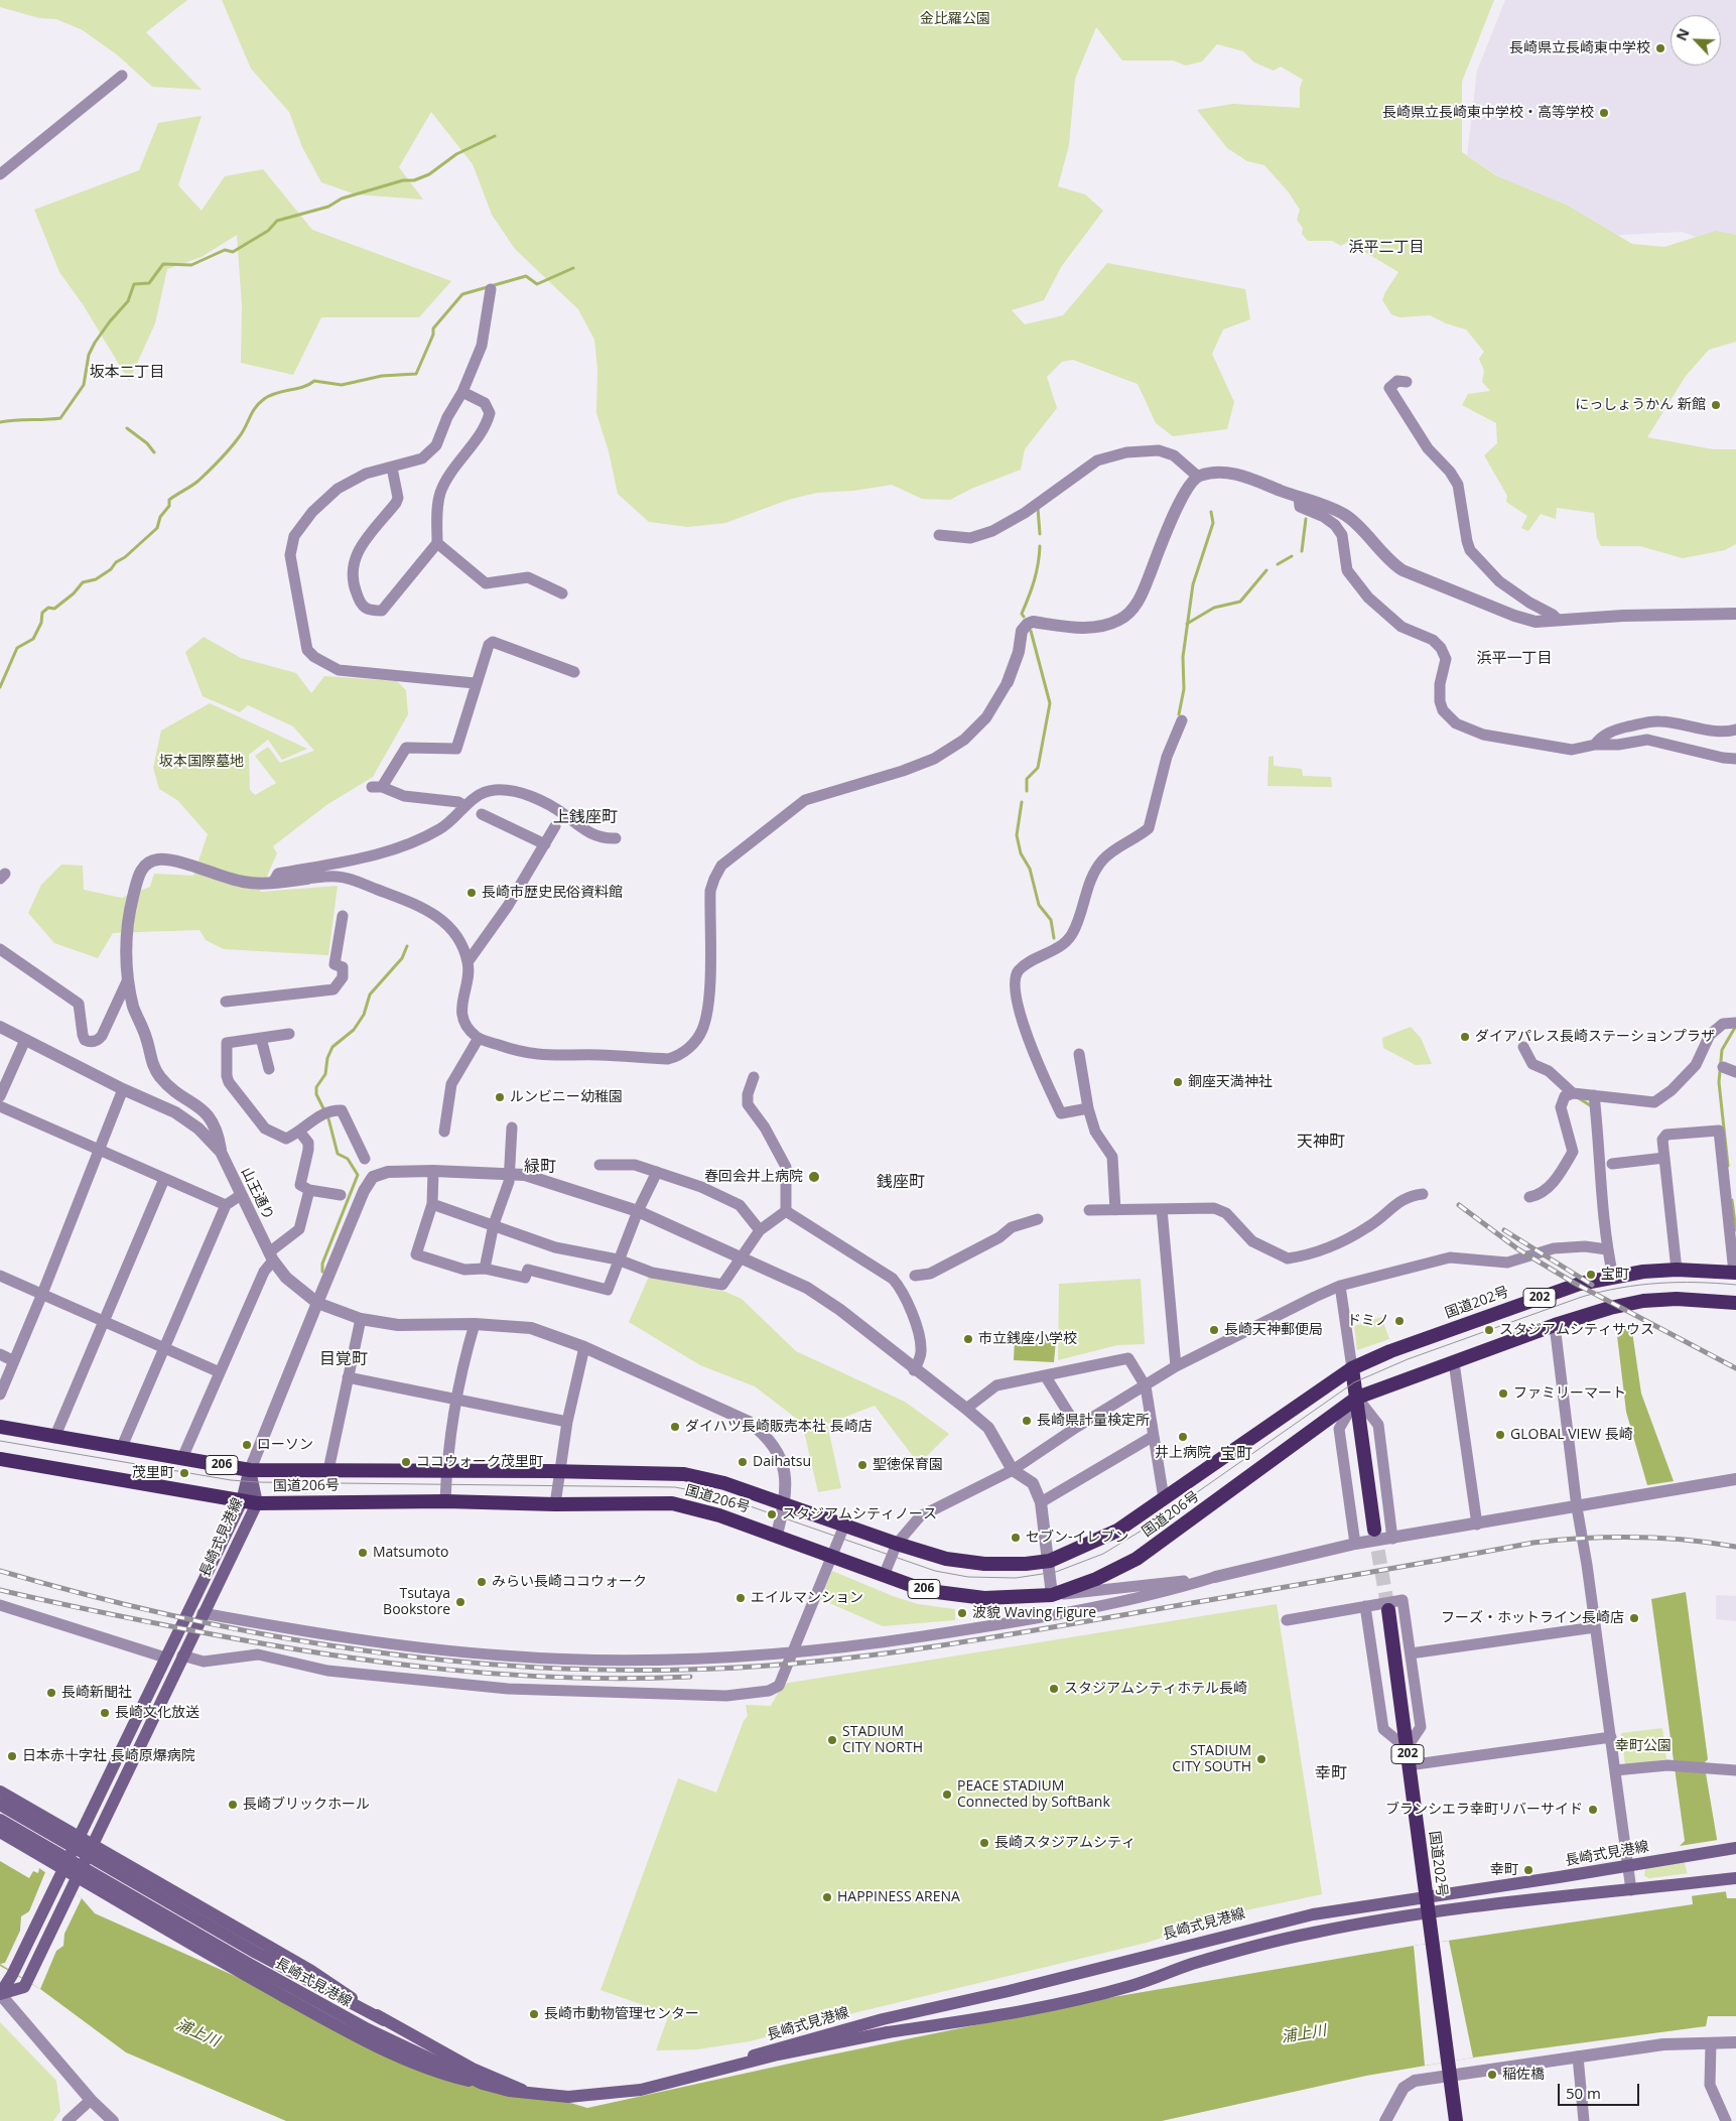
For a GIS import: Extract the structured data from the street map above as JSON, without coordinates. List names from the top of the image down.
{
  "streets": {
    "highway": [
      "202",
      "国道202号",
      "206",
      "国道206号"
    ],
    "main road": ["長崎式見港線"],
    "street": ["山王通り"]
  },
  "crossings": [
    ["山王通り", "国道206号"],
    ["202", "国道206号"],
    ["国道202号", "国道206号"],
    ["国道202号", "長崎式見港線"],
    ["国道206号", "長崎式見港線"]
  ],
  "districts": [
    "浜平二丁目",
    "坂本二丁目",
    "浜平一丁目",
    "上銭座町",
    "天神町",
    "緑町",
    "銭座町",
    "目覚町",
    "宝町",
    "幸町"
  ],
  "water": ["浦上川"],
  "parks": ["金比羅公園", "坂本国際墓地", "幸町公園"],
  "places": [
    "長崎県立長崎東中学校",
    "長崎県立長崎東中学校・高等学校",
    "にっしょうかん 新館",
    "長崎市歴史民俗資料館",
    "ダイアパレス長崎ステーションプラザ",
    "銅座天満神社",
    "ルンビニー幼稚園",
    "春回会井上病院",
    "宝町",
    "ドミノ",
    "長崎天神郵便局",
    "スタジアムシティサウス",
    "市立銭座小学校",
    "ファミリーマート",
    "長崎県計量検定所",
    "ダイハツ長崎販売本社 長崎店",
    "GLOBAL VIEW 長崎",
    "井上病院",
    "ローソン",
    "ココウォーク茂里町",
    "Daihatsu",
    "聖徳保育園",
    "茂里町",
    "スタジアムシティノース",
    "セブン-イレブン",
    "Matsumoto",
    "みらい長崎ココウォーク",
    "エイルマンション",
    "Tsutaya Bookstore",
    "波貌 Waving Figure",
    "フーズ・ホットライン長崎店",
    "スタジアムシティホテル長崎",
    "長崎新聞社",
    "長崎文化放送",
    "STADIUM CITY NORTH",
    "日本赤十字社 長崎原爆病院",
    "STADIUM CITY SOUTH",
    "PEACE STADIUM Connected by SoftBank",
    "長崎ブリックホール",
    "ブランシエラ幸町リバーサイド",
    "長崎スタジアムシティ",
    "幸町",
    "HAPPINESS ARENA",
    "長崎市動物管理センター",
    "稲佐橋"
  ],
  "scale_bar": "50 m",
  "north": "top left"
}
